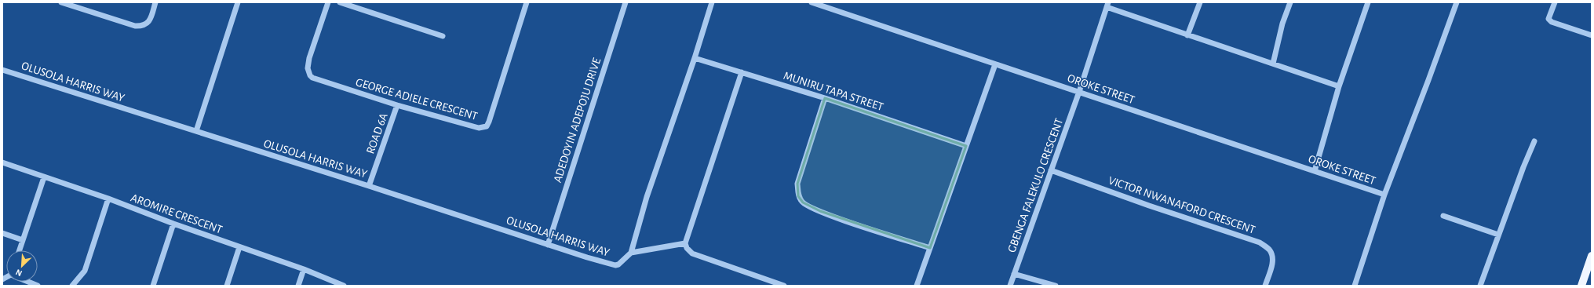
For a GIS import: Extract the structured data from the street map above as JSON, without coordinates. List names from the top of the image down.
{
  "streets": {
    "street": [
      "OLUSOLA HARRIS WAY",
      "OROKE STREET",
      "MUNIRU TAPA STREET",
      "GEORGE ADIELE CRESCENT",
      "ADEDOYIN ADEPOJU DRIVE",
      "ROAD 6A",
      "GBENGA FALEKULO CRESCENT",
      "VICTOR NWANAFORD CRESCENT",
      "AROMIRE CRESCENT"
    ]
  },
  "crossings": [
    ["OLUSOLA HARRIS WAY", "ADEDOYIN ADEPOJU DRIVE"],
    ["OLUSOLA HARRIS WAY", "ROAD 6A"],
    ["OROKE STREET", "GBENGA FALEKULO CRESCENT"],
    ["GEORGE ADIELE CRESCENT", "ROAD 6A"],
    ["GBENGA FALEKULO CRESCENT", "VICTOR NWANAFORD CRESCENT"]
  ],
  "north": "bottom left"
}
